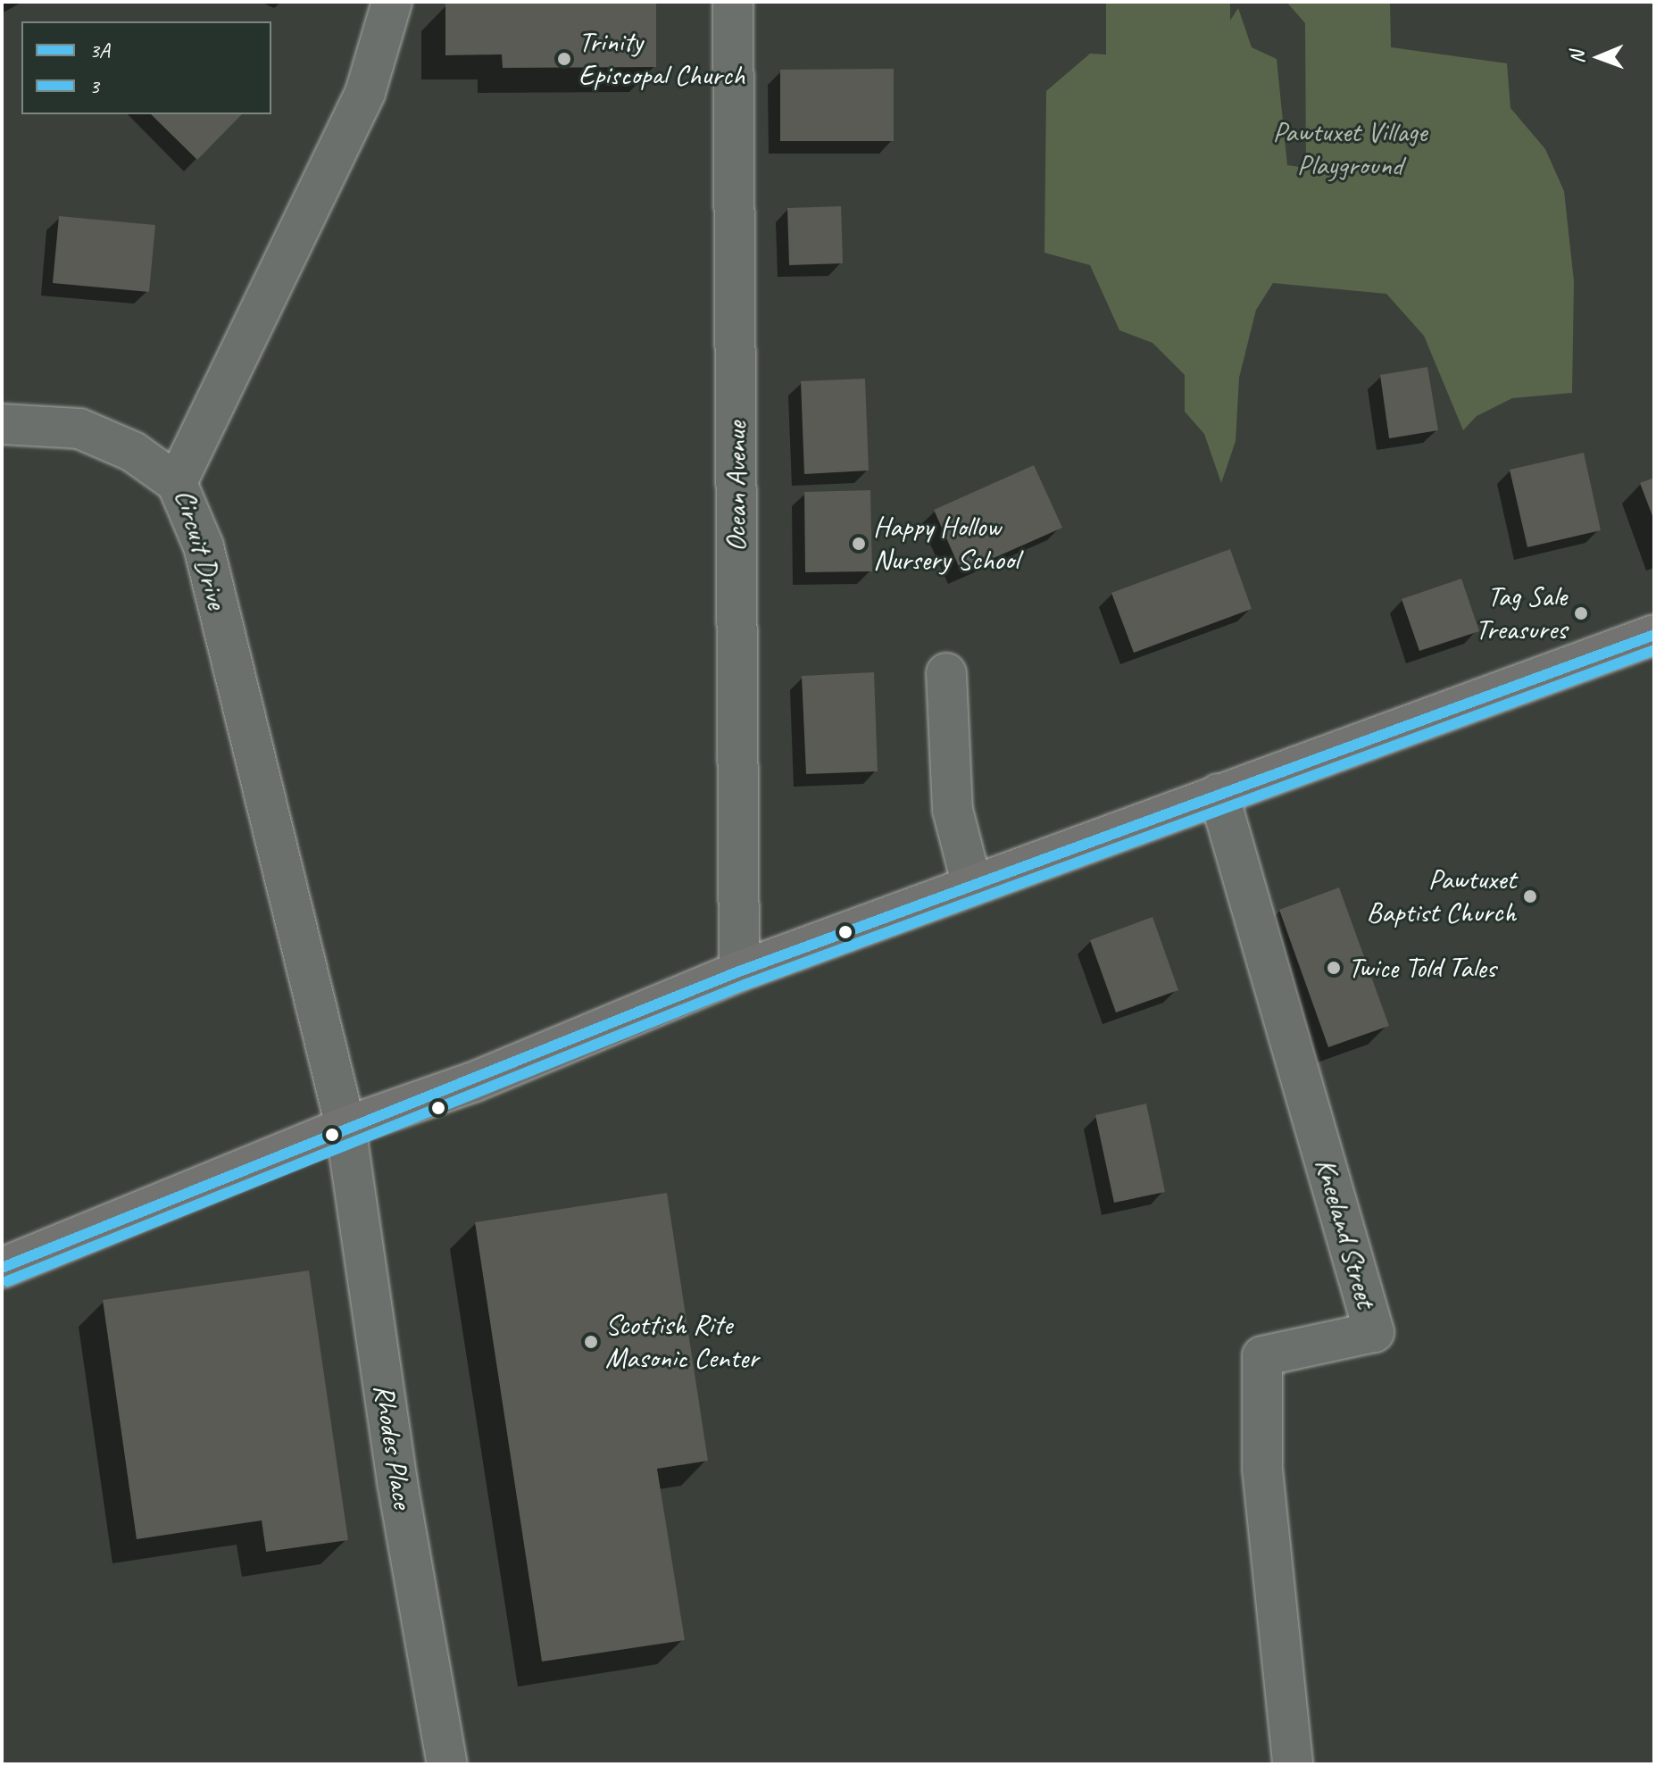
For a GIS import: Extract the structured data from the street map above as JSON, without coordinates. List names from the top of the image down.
{
  "streets": {
    "street": [
      "Ocean Avenue",
      "Circuit Drive",
      "Kneeland Street",
      "Rhodes Place"
    ]
  },
  "crossings": [
    ["Circuit Drive", "Rhodes Place"]
  ],
  "parks": ["Pawtuxet Village Playground"],
  "places": [
    "Trinity Episcopal Church",
    "Happy Hollow Nursery School",
    "Tag Sale Treasures",
    "Pawtuxet Baptist Church",
    "Twice Told Tales",
    "Scottish Rite Masonic Center"
  ],
  "lines": ["transit line 3A", "transit line 3"],
  "legend": ["3A", "3"],
  "north": "left"
}
